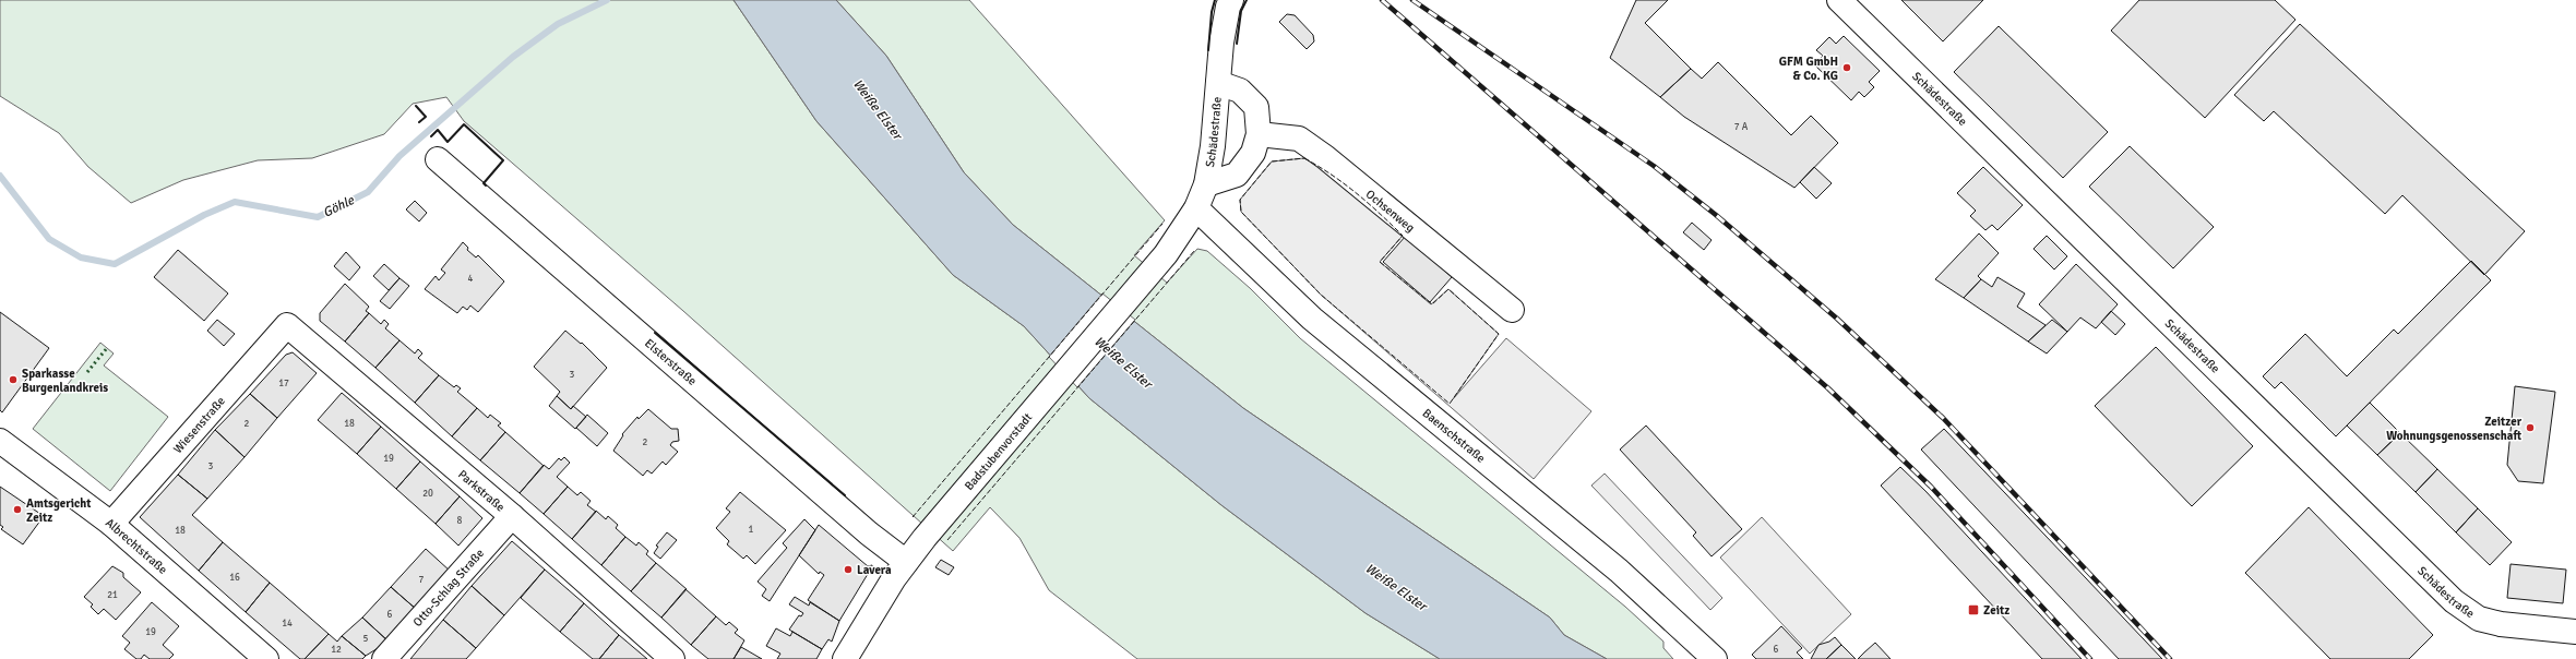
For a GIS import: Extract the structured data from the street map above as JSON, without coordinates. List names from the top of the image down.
{
  "streets": {
    "street": [
      "Schädestraße",
      "Ochsenweg",
      "Elsterstraße",
      "Wiesenstraße",
      "Baenschstraße",
      "Badstubenvorstadt",
      "Parkstraße",
      "Albrechtstraße",
      "Otto-Schlag Straße"
    ]
  },
  "crossings": [
    ["Schädestraße", "Baenschstraße"],
    ["Schädestraße", "Badstubenvorstadt"],
    ["Elsterstraße", "Badstubenvorstadt"],
    ["Wiesenstraße", "Parkstraße"],
    ["Wiesenstraße", "Albrechtstraße"],
    ["Parkstraße", "Otto-Schlag Straße"]
  ],
  "water": ["Weiße Elster", "Göhle"],
  "places": {
    "other": [
      "GFM GmbH & Co. KG",
      "Sparkasse Burgenlandkreis",
      "Zeitzer Wohnungsgenossenschaft",
      "Amtsgericht Zeitz",
      "Lavera"
    ],
    "transit": ["Zeitz"]
  },
  "house_numbers": [
    "7 A",
    "4",
    "3",
    "17",
    "2",
    "18",
    "2",
    "19",
    "3",
    "20",
    "8",
    "1",
    "18",
    "16",
    "7",
    "21",
    "6",
    "14",
    "19",
    "5",
    "12",
    "6"
  ]
}
